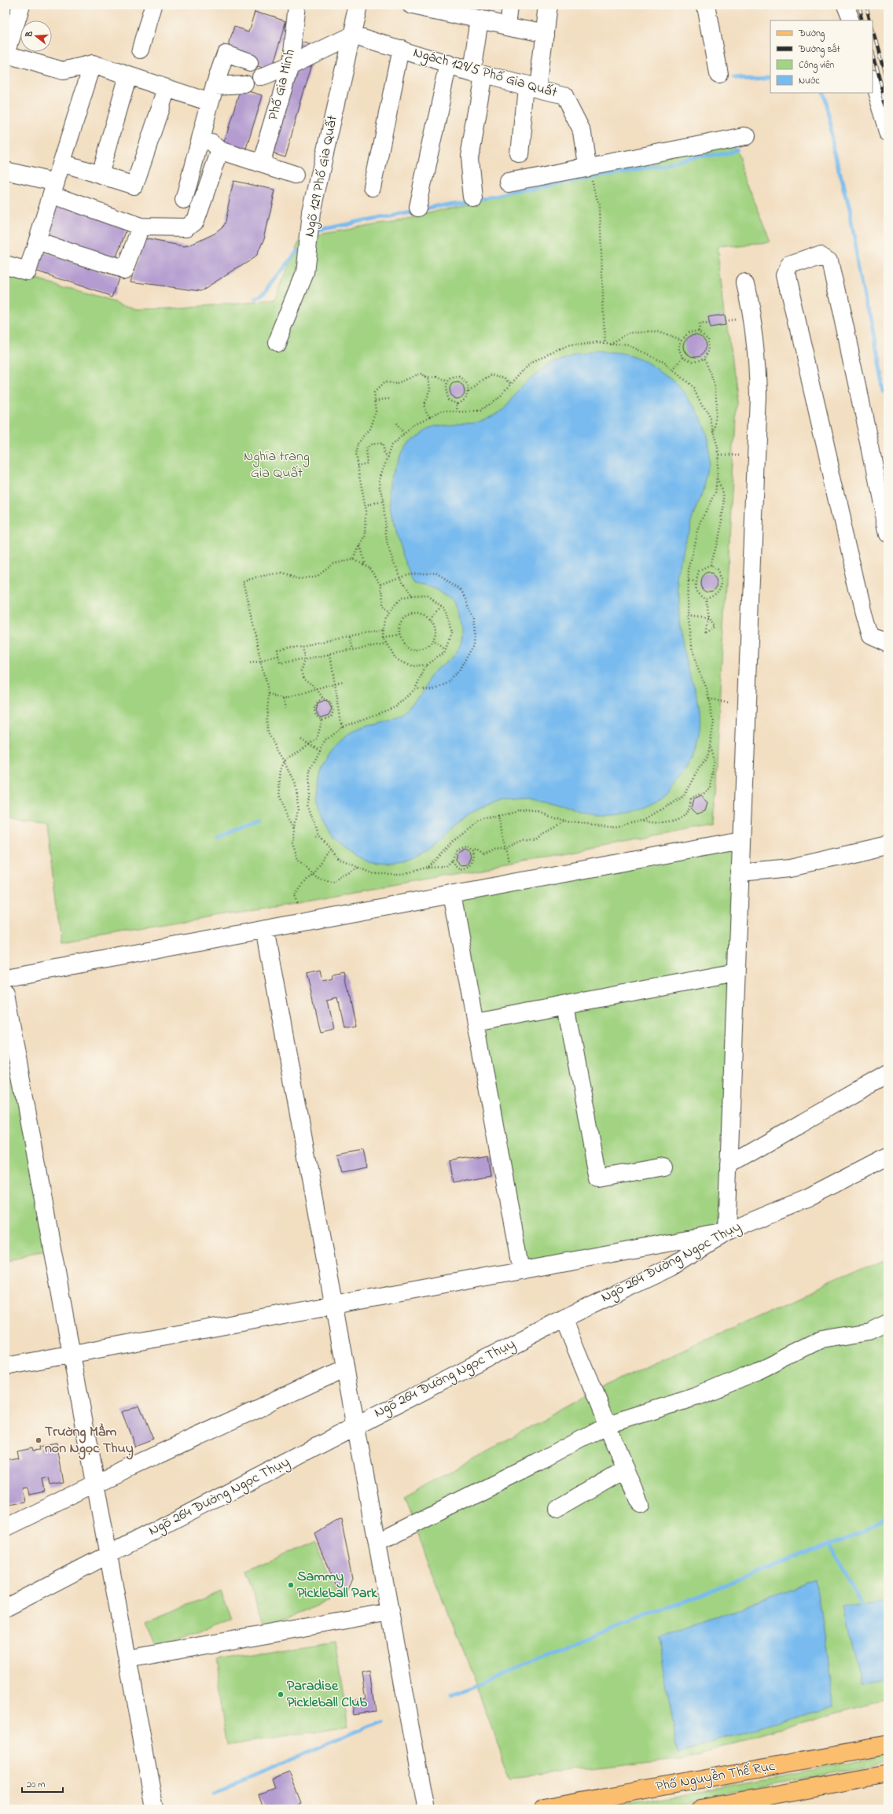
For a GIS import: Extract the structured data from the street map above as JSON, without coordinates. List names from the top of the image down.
{
  "streets": {
    "main road": ["Phố Nguyễn Thế Rục"],
    "street": [
      "Ngách 129/5 Phố Gia Quất",
      "Phố Gia Minh",
      "Ngõ 129 Phố Gia Quất",
      "Ngõ 264 Đường Ngọc Thụy"
    ]
  },
  "crossings": [
    ["Ngách 129/5 Phố Gia Quất", "Ngõ 129 Phố Gia Quất"]
  ],
  "parks": ["Nghĩa trang Gia Quất"],
  "places": ["Trường Mầm non Ngọc Thuỵ", "Sammy Pickleball Park", "Paradise Pickleball Club"],
  "legend": [
    "Đường",
    "Đường sắt",
    "Công viên",
    "Nước"
  ],
  "scale_bar": "20 m",
  "north": "left"
}
